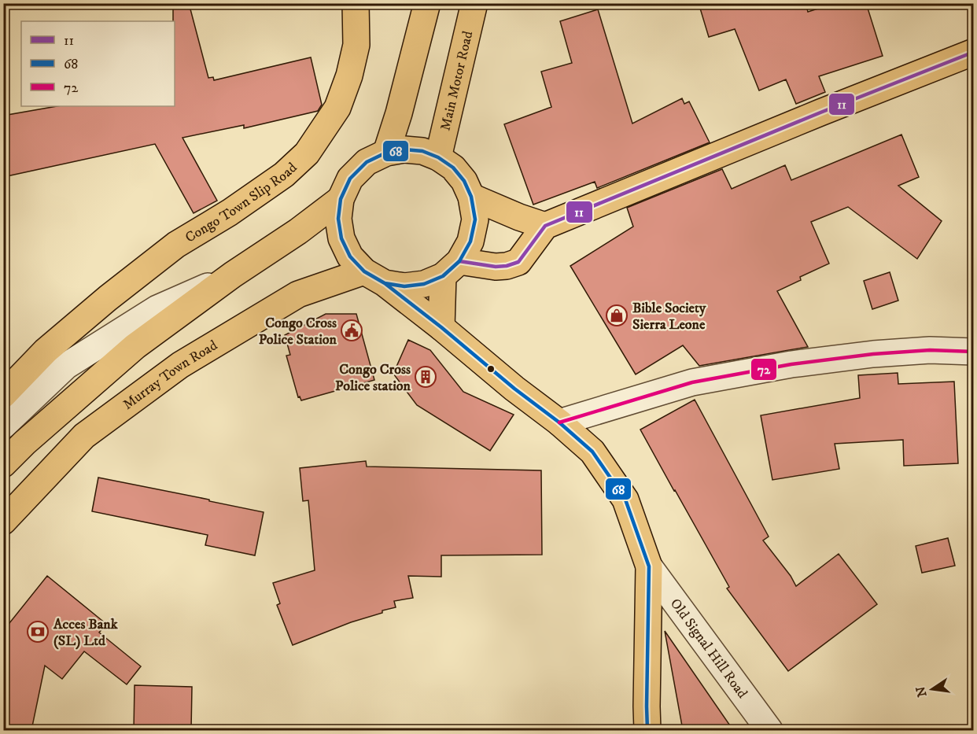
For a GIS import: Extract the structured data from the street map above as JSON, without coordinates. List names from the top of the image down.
{
  "streets": {
    "main road": ["Main Motor Road", "Congo Town Slip Road", "Murray Town Road"],
    "street": ["Old Signal Hill Road"]
  },
  "crossings": [
    ["Main Motor Road", "Murray Town Road"]
  ],
  "places": {
    "shop": ["Bible Society Sierra Leone"],
    "public building": ["Congo Cross Police Station"],
    "building": ["Congo Cross Police station"],
    "bank": ["Acces Bank (SL) Ltd"]
  },
  "lines": ["transit line 11", "transit line 68", "transit line 72"],
  "legend": ["11", "68", "72"],
  "north": "left"
}
